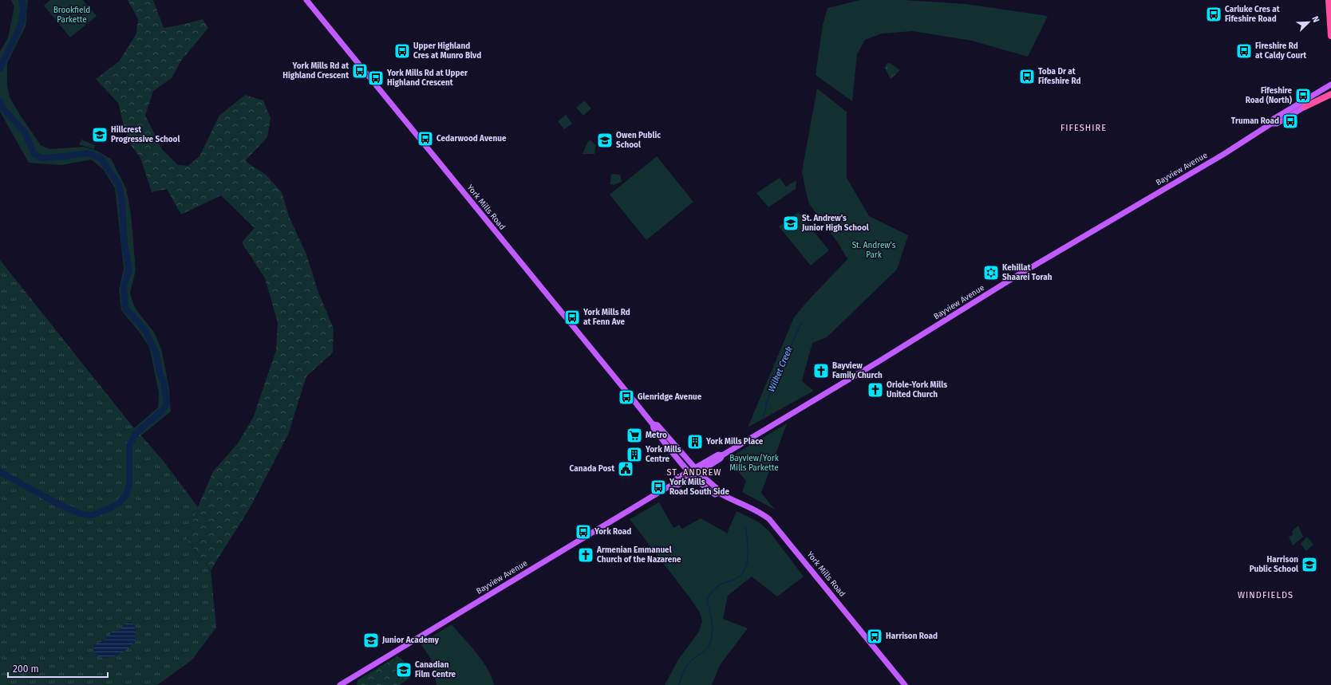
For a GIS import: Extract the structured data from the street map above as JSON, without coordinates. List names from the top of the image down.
{
  "streets": {
    "main road": ["Bayview Avenue", "York Mills Road"]
  },
  "crossings": [
    ["Bayview Avenue", "York Mills Road"]
  ],
  "districts": ["FIFESHIRE", "ST. ANDREW", "WINDFIELDS"],
  "water": ["Wilket Creek"],
  "parks": ["Brookfield Parkette", "St. Andrew’s Park", "Bayview/York Mills Parkette"],
  "places": {
    "bus stop": [
      "Carluke Cres at Fifeshire Road",
      "Upper Highland Cres at Munro Blvd",
      "Fireshire Rd at Caldy Court",
      "York Mills Rd at Highland Crescent",
      "Toba Dr at Fifeshire Rd",
      "York Mills Rd at Upper Highland Crescent",
      "Fifeshire Road (North)",
      "Truman Road",
      "Cedarwood Avenue",
      "York Mills Rd at Fenn Ave",
      "Glenridge Avenue",
      "York Mills Road South Side",
      "York Road",
      "Harrison Road"
    ],
    "school or university": [
      "Hillcrest Progressive School",
      "Owen Public School",
      "St. Andrew's Junior High School",
      "Harrison Public School",
      "Junior Academy",
      "Canadian Film Centre"
    ],
    "synagogue": ["Kehillat Shaarei Torah"],
    "church": ["Bayview Family Church", "Oriole-York Mills United Church", "Armenian Emmanuel Church of the Nazarene"],
    "supermarket": ["Metro"],
    "building": ["York Mills Place", "York Mills Centre"],
    "public building": ["Canada Post"]
  },
  "scale_bar": "200 m",
  "north": "top right"
}
